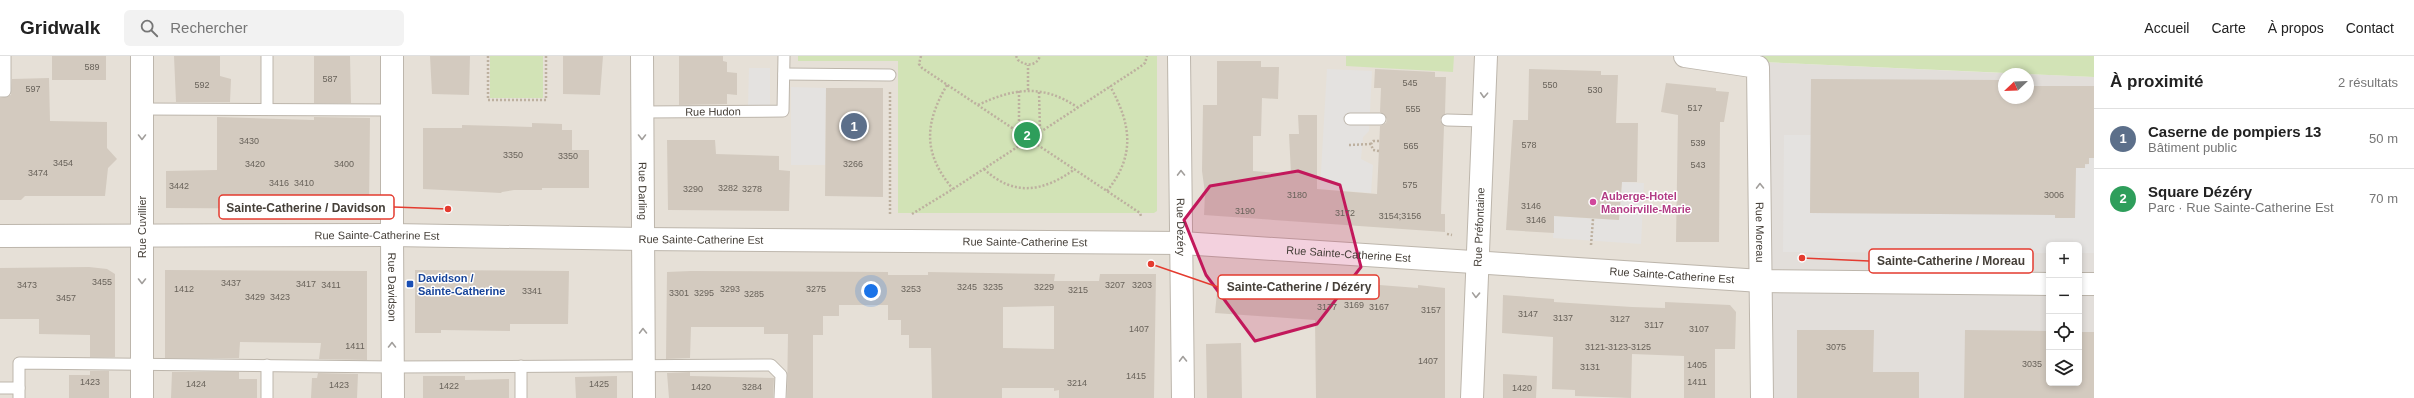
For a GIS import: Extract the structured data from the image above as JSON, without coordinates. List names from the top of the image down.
{
  "streets": {
    "street": [
      "Rue Darling",
      "Rue Cuvillier",
      "Rue Dézéry",
      "Rue Préfontaine",
      "Rue Moreau",
      "Rue Sainte-Catherine Est",
      "Rue Davidson"
    ],
    "lane": ["Rue Hudon"]
  },
  "crossings": [
    ["Rue Hudon", "Rue Darling"],
    ["Rue Darling", "Rue Sainte-Catherine Est"],
    ["Rue Cuvillier", "Rue Sainte-Catherine Est"],
    ["Rue Dézéry", "Rue Sainte-Catherine Est"],
    ["Rue Préfontaine", "Rue Sainte-Catherine Est"],
    ["Rue Moreau", "Rue Sainte-Catherine Est"],
    ["Rue Sainte-Catherine Est", "Rue Davidson"]
  ],
  "one_way": [
    "Rue Cuvillier",
    "Rue Dézéry",
    "Rue Préfontaine",
    "Rue Moreau",
    "Rue Davidson"
  ],
  "places": {
    "other": [
      "Auberge-Hotel Manoirville-Marie",
      "Sainte-Catherine / Davidson",
      "Sainte-Catherine / Moreau",
      "Sainte-Catherine / Dézéry"
    ],
    "transit": ["Davidson / Sainte-Catherine"]
  },
  "house_numbers": [
    "589",
    "587",
    "545",
    "592",
    "550",
    "597",
    "530",
    "517",
    "555",
    "3430",
    "539",
    "578",
    "565",
    "3350",
    "3350",
    "3454",
    "3420",
    "3400",
    "3266",
    "543",
    "3474",
    "3416",
    "3410",
    "575",
    "3442",
    "3282",
    "3290",
    "3278",
    "3180",
    "3006",
    "3146",
    "3190",
    "3172",
    "3154;3156",
    "3146",
    "3455",
    "3437",
    "3417",
    "3473",
    "3411",
    "3207",
    "3203",
    "3245",
    "3235",
    "3229",
    "1412",
    "3293",
    "3275",
    "3253",
    "3215",
    "3341",
    "3301",
    "3295",
    "3285",
    "3429",
    "3423",
    "3457",
    "3169",
    "3177",
    "3167",
    "3157",
    "3147",
    "3137",
    "3127",
    "3117",
    "1407",
    "3107",
    "1411",
    "3121-3123-3125",
    "3075",
    "1407",
    "3035",
    "1405",
    "3131",
    "1415",
    "1423",
    "1411",
    "3214",
    "1424",
    "1425",
    "1423",
    "1422",
    "1420",
    "3284",
    "1420"
  ],
  "north": "bottom left",
  "page": {
    "header": "Gridwalk",
    "search": "Rechercher",
    "nav": [
      "Accueil",
      "Carte",
      "À propos",
      "Contact"
    ],
    "heading": ["À proximité", "2 résultats"],
    "list": [
      {
        "mark": "1",
        "name": "Caserne de pompiers 13",
        "note": "Bâtiment public",
        "value": "50 m"
      },
      {
        "mark": "2",
        "name": "Square Dézéry",
        "note": "Parc · Rue Sainte-Catherine Est",
        "value": "70 m"
      }
    ],
    "pins": ["1", "2"],
    "map_buttons": ["+", "−"]
  }
}
